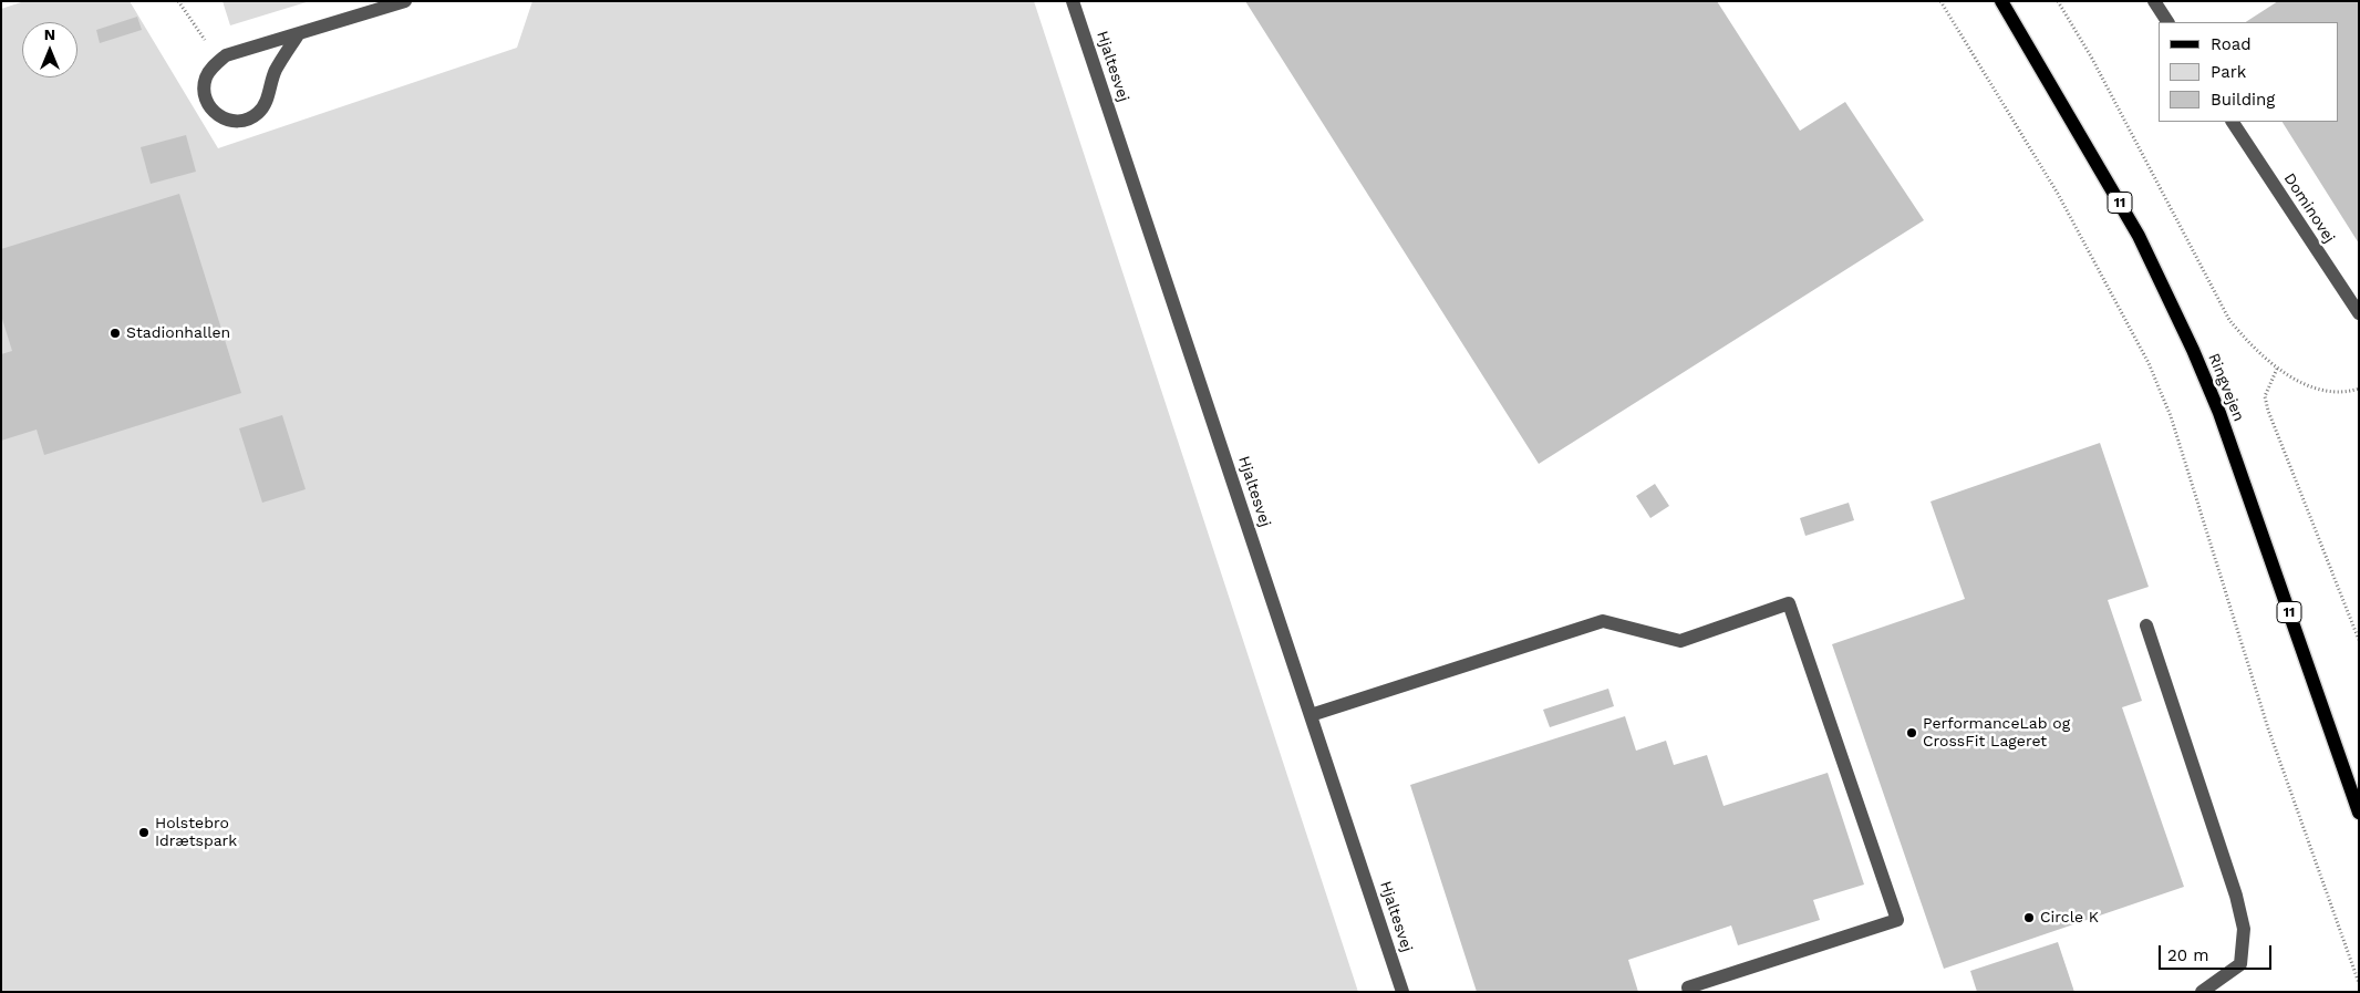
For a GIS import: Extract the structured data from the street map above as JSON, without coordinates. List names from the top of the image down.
{
  "streets": {
    "main road": ["11", "Ringvejen"],
    "street": ["Hjaltesvej", "Dominovej"]
  },
  "places": [
    "Stadionhallen",
    "PerformanceLab og CrossFit Lageret",
    "Holstebro Idrætspark",
    "Circle K"
  ],
  "legend": ["Road", "Park", "Building"],
  "scale_bar": "20 m",
  "north": "top"
}
